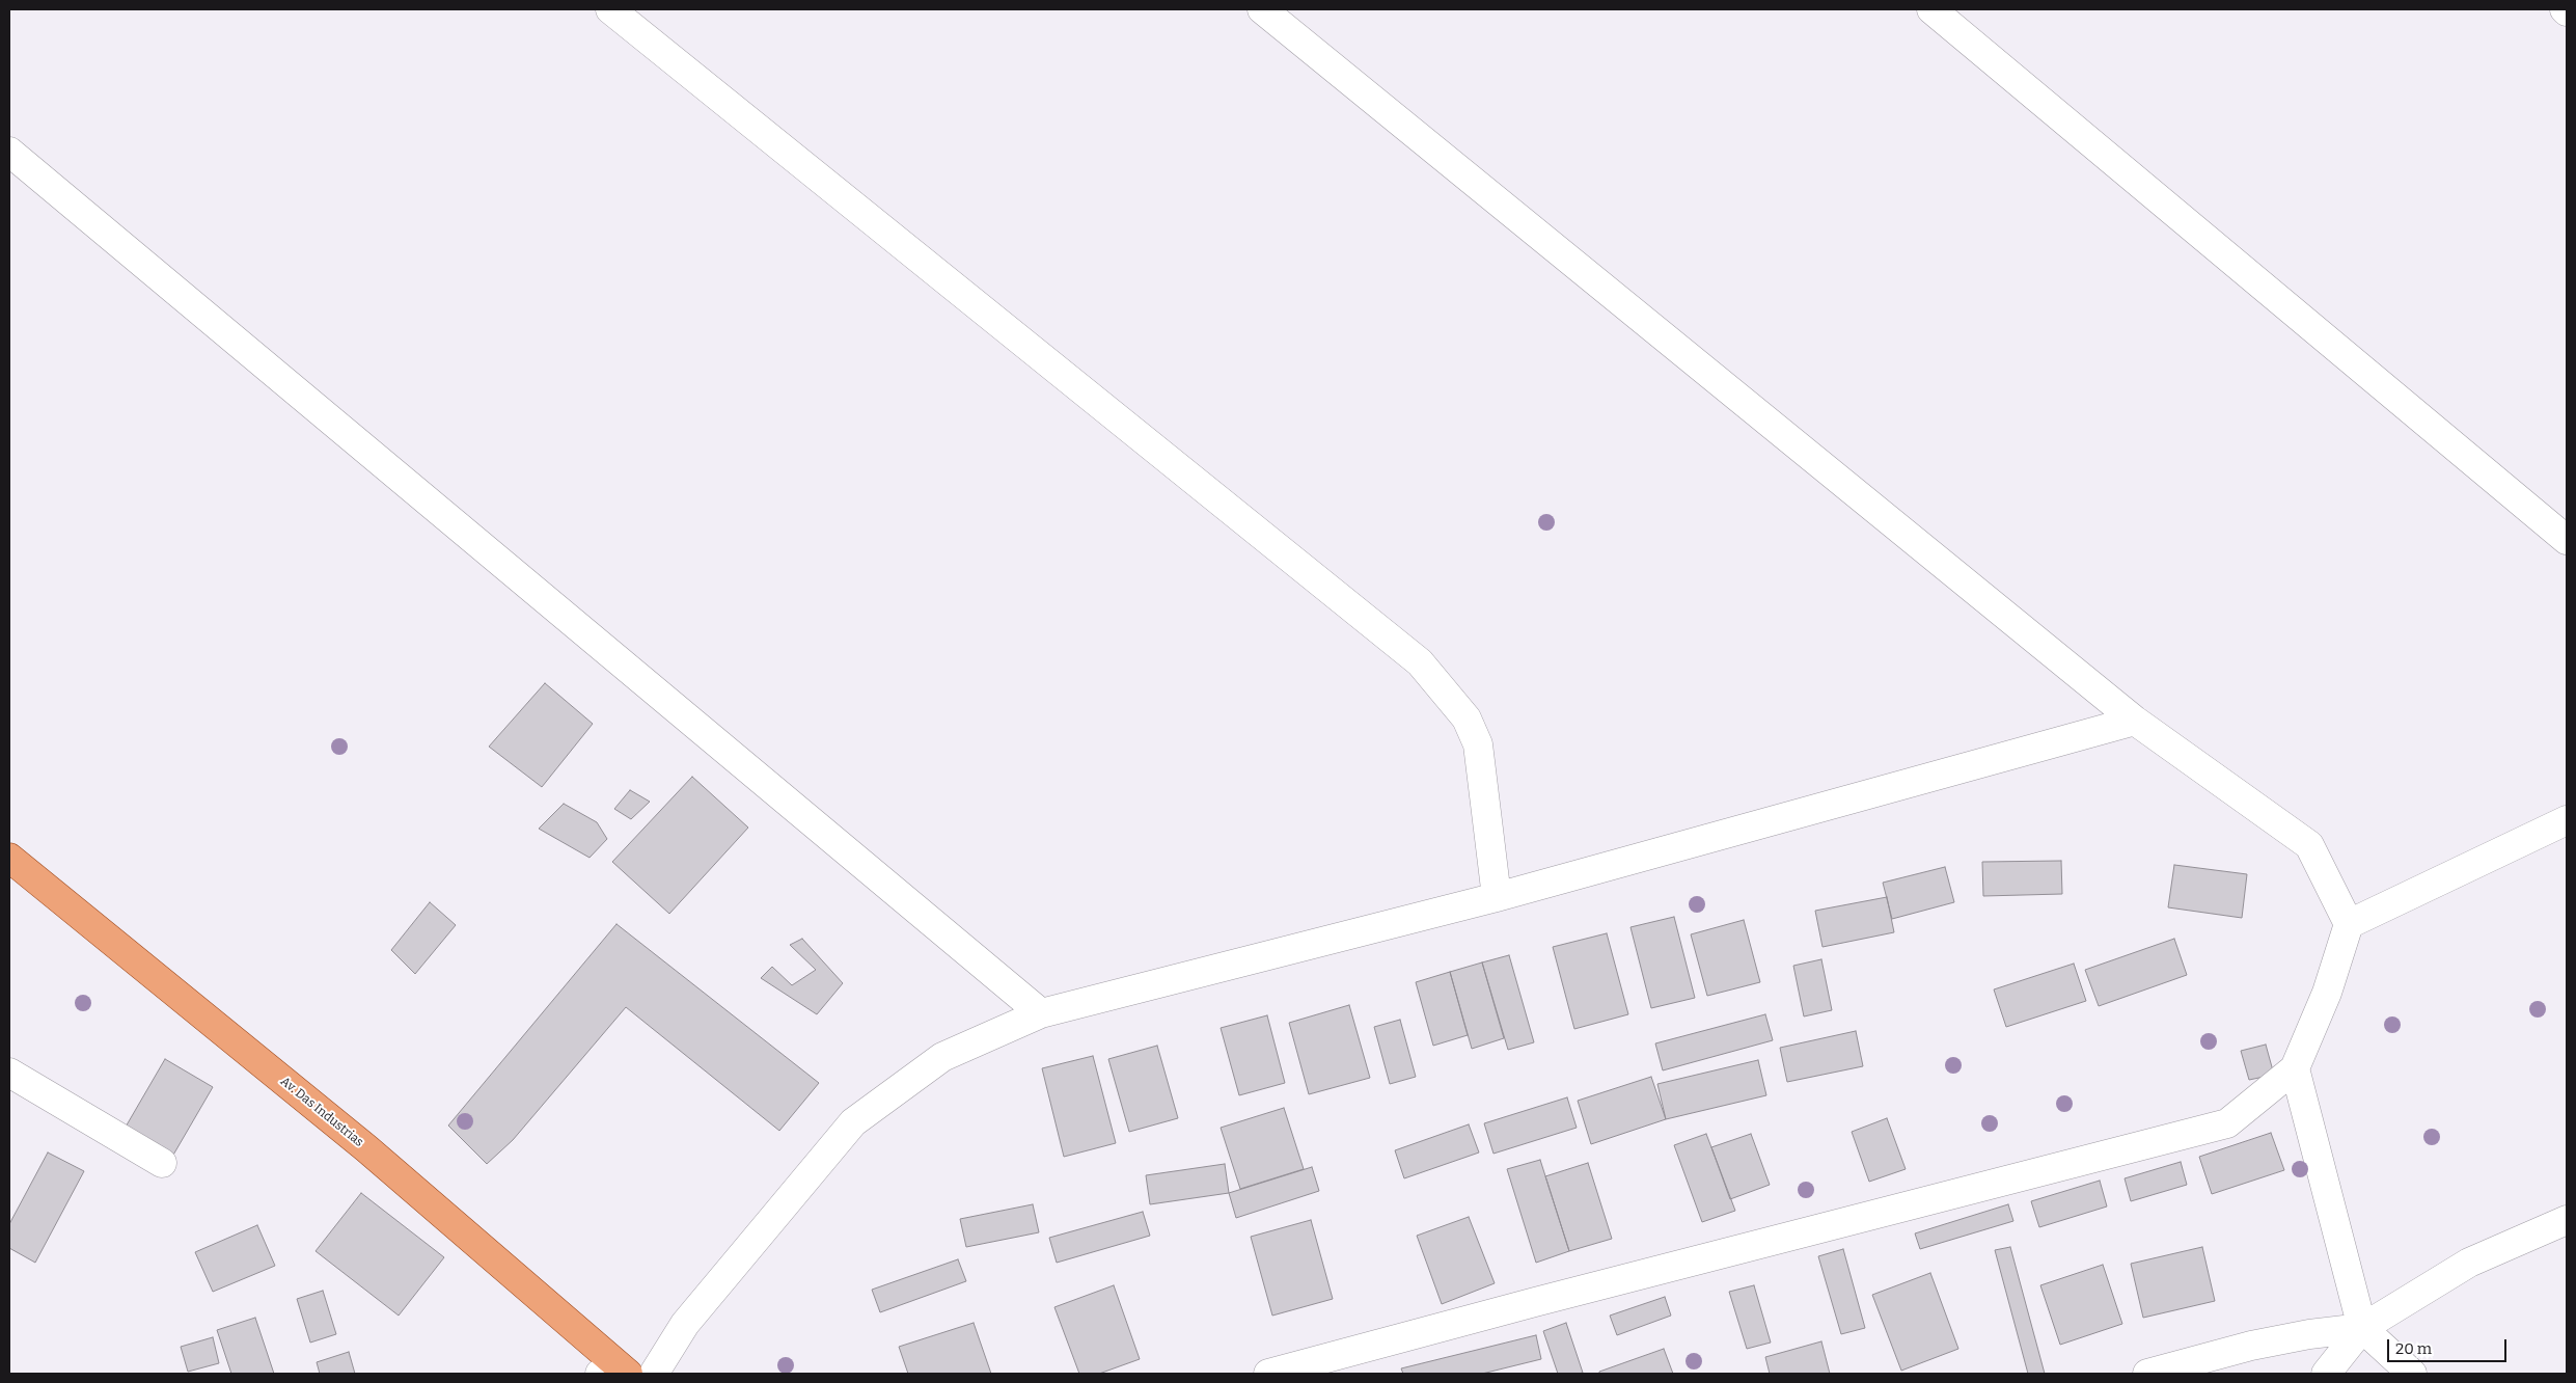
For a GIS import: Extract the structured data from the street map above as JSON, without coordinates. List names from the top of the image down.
{
  "streets": {
    "main road": ["Av. Das Industrias"]
  },
  "scale_bar": "20 m"
}
